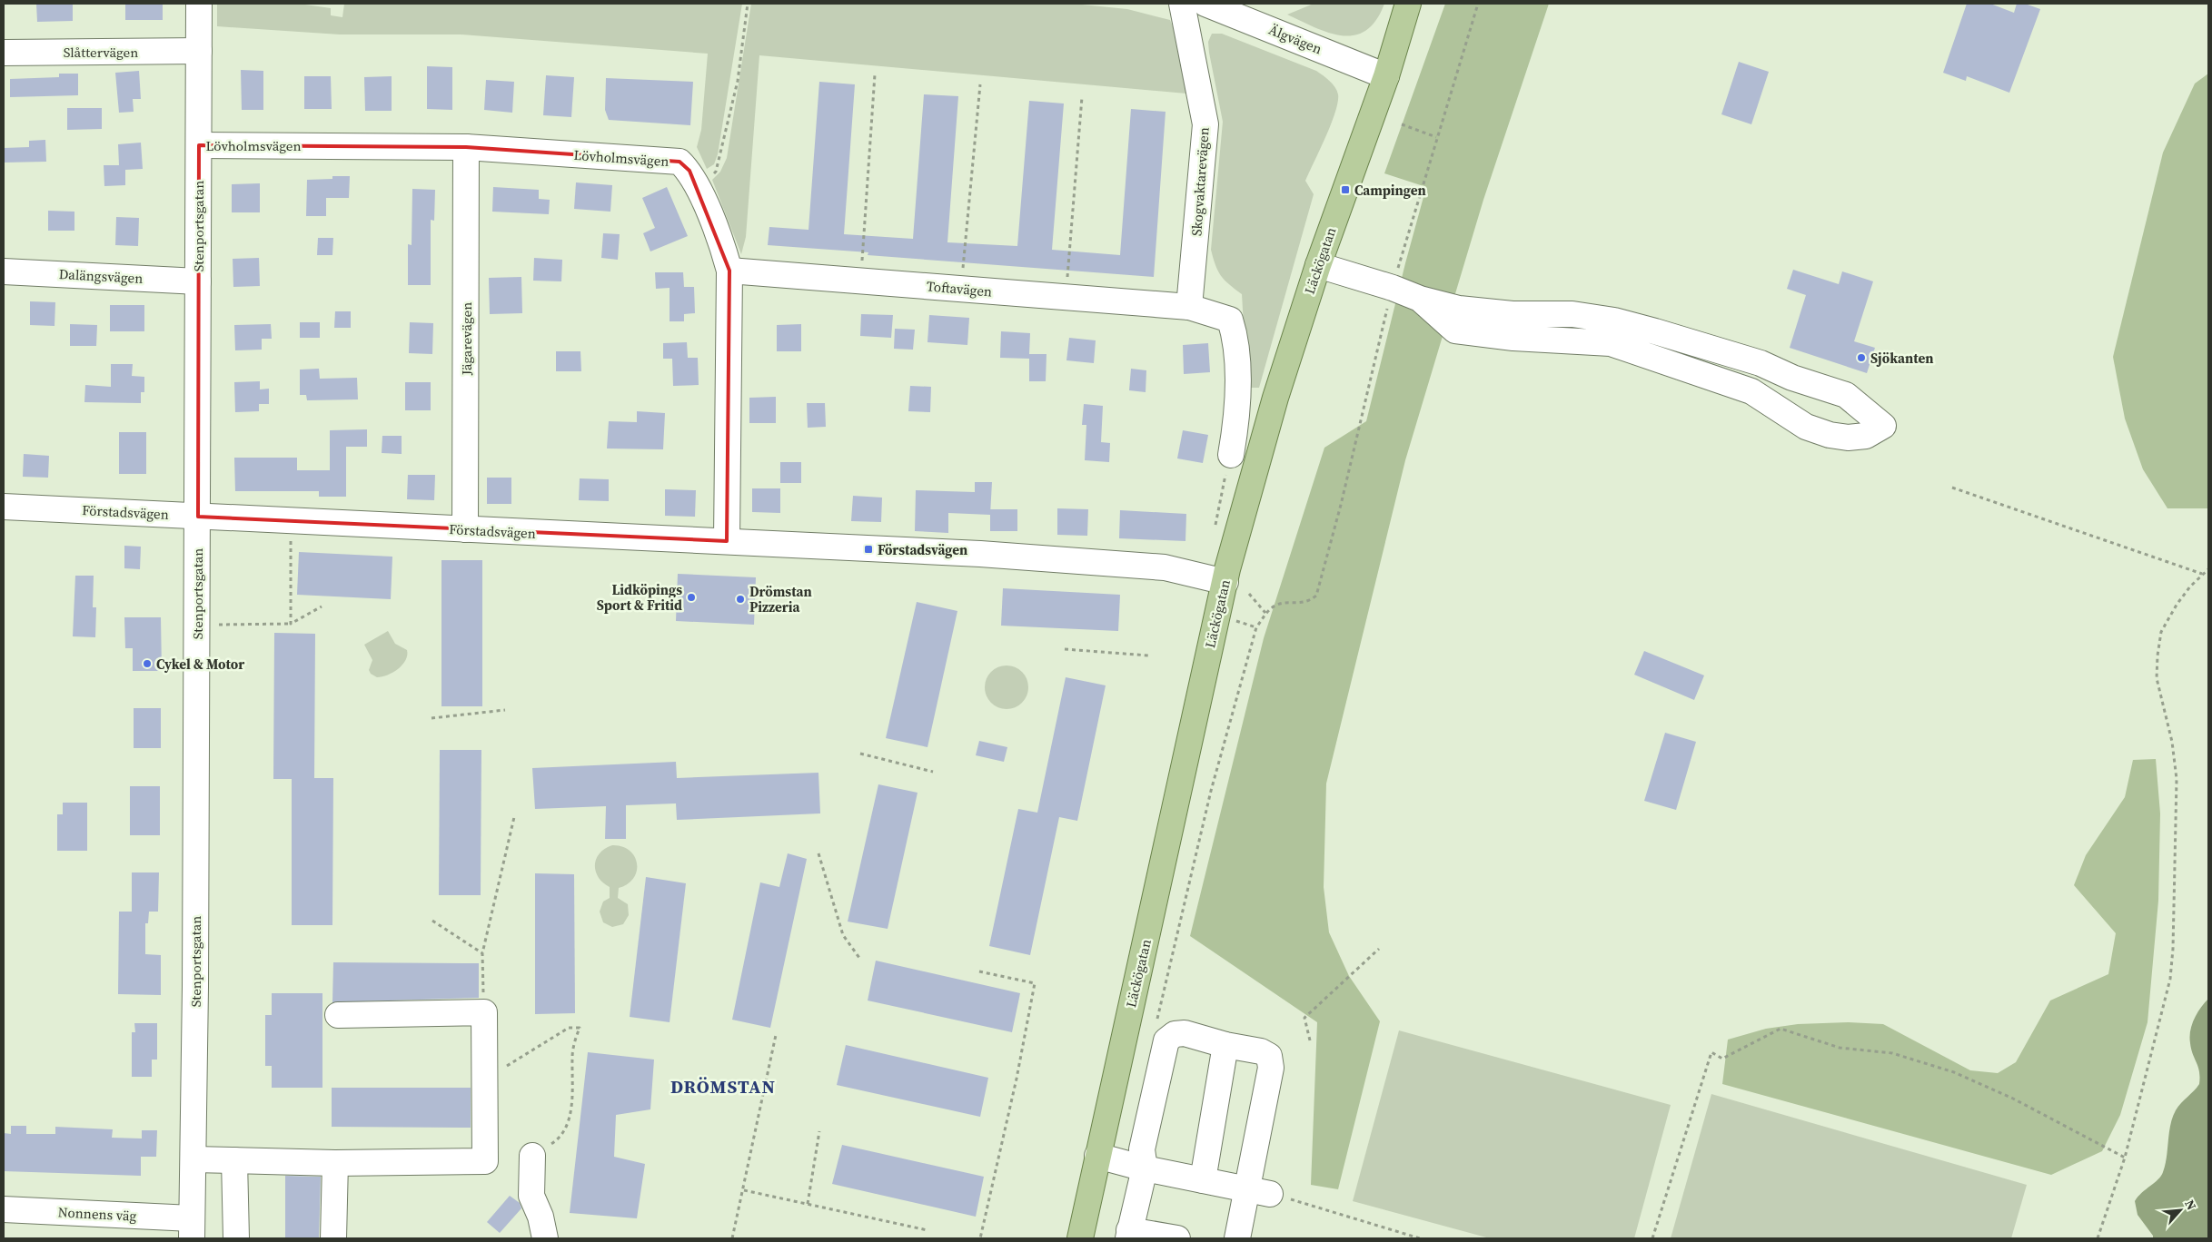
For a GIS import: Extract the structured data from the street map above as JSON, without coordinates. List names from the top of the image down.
{
  "streets": {
    "main road": ["Läckögatan"],
    "street": [
      "Älgvägen",
      "Slåttervägen",
      "Lövholmsvägen",
      "Skogvaktarevägen",
      "Stenportsgatan",
      "Dalängsvägen",
      "Toftavägen",
      "Jägarevägen",
      "Förstadsvägen",
      "Nonnens väg"
    ]
  },
  "crossings": [
    ["Älgvägen", "Läckögatan"],
    ["Slåttervägen", "Stenportsgatan"],
    ["Lövholmsvägen", "Stenportsgatan"],
    ["Lövholmsvägen", "Toftavägen"],
    ["Lövholmsvägen", "Jägarevägen"],
    ["Lövholmsvägen", "Förstadsvägen"],
    ["Skogvaktarevägen", "Toftavägen"],
    ["Stenportsgatan", "Dalängsvägen"],
    ["Stenportsgatan", "Förstadsvägen"],
    ["Stenportsgatan", "Nonnens väg"],
    ["Läckögatan", "Förstadsvägen"],
    ["Jägarevägen", "Förstadsvägen"]
  ],
  "districts": ["DRÖMSTAN"],
  "places": {
    "transit": ["Campingen", "Förstadsvägen"],
    "other": [
      "Sjökanten",
      "Lidköpings Sport & Fritid",
      "Drömstan Pizzeria",
      "Cykel & Motor"
    ]
  },
  "north": "top right"
}
